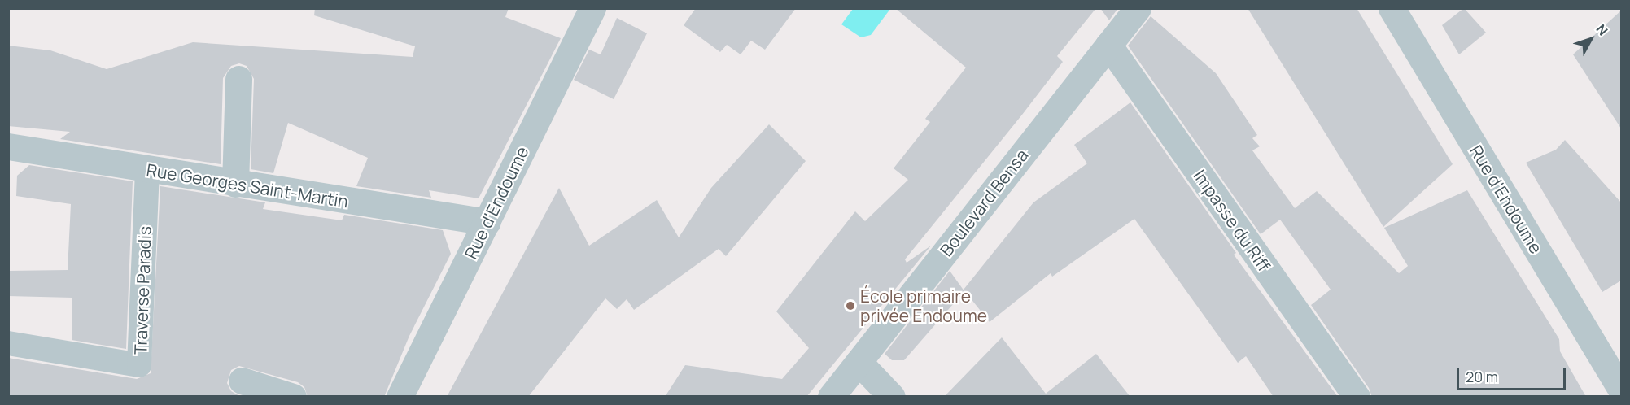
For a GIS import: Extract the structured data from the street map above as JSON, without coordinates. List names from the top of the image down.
{
  "streets": {
    "street": [
      "Rue Georges Saint-Martin",
      "Rue d'Endoume",
      "Boulevard Bensa",
      "Impasse du Riff",
      "Traverse Paradis"
    ]
  },
  "crossings": [
    ["Rue Georges Saint-Martin", "Rue d'Endoume"],
    ["Rue Georges Saint-Martin", "Traverse Paradis"],
    ["Boulevard Bensa", "Impasse du Riff"]
  ],
  "places": ["École primaire privée Endoume"],
  "scale_bar": "20 m",
  "north": "top right"
}
